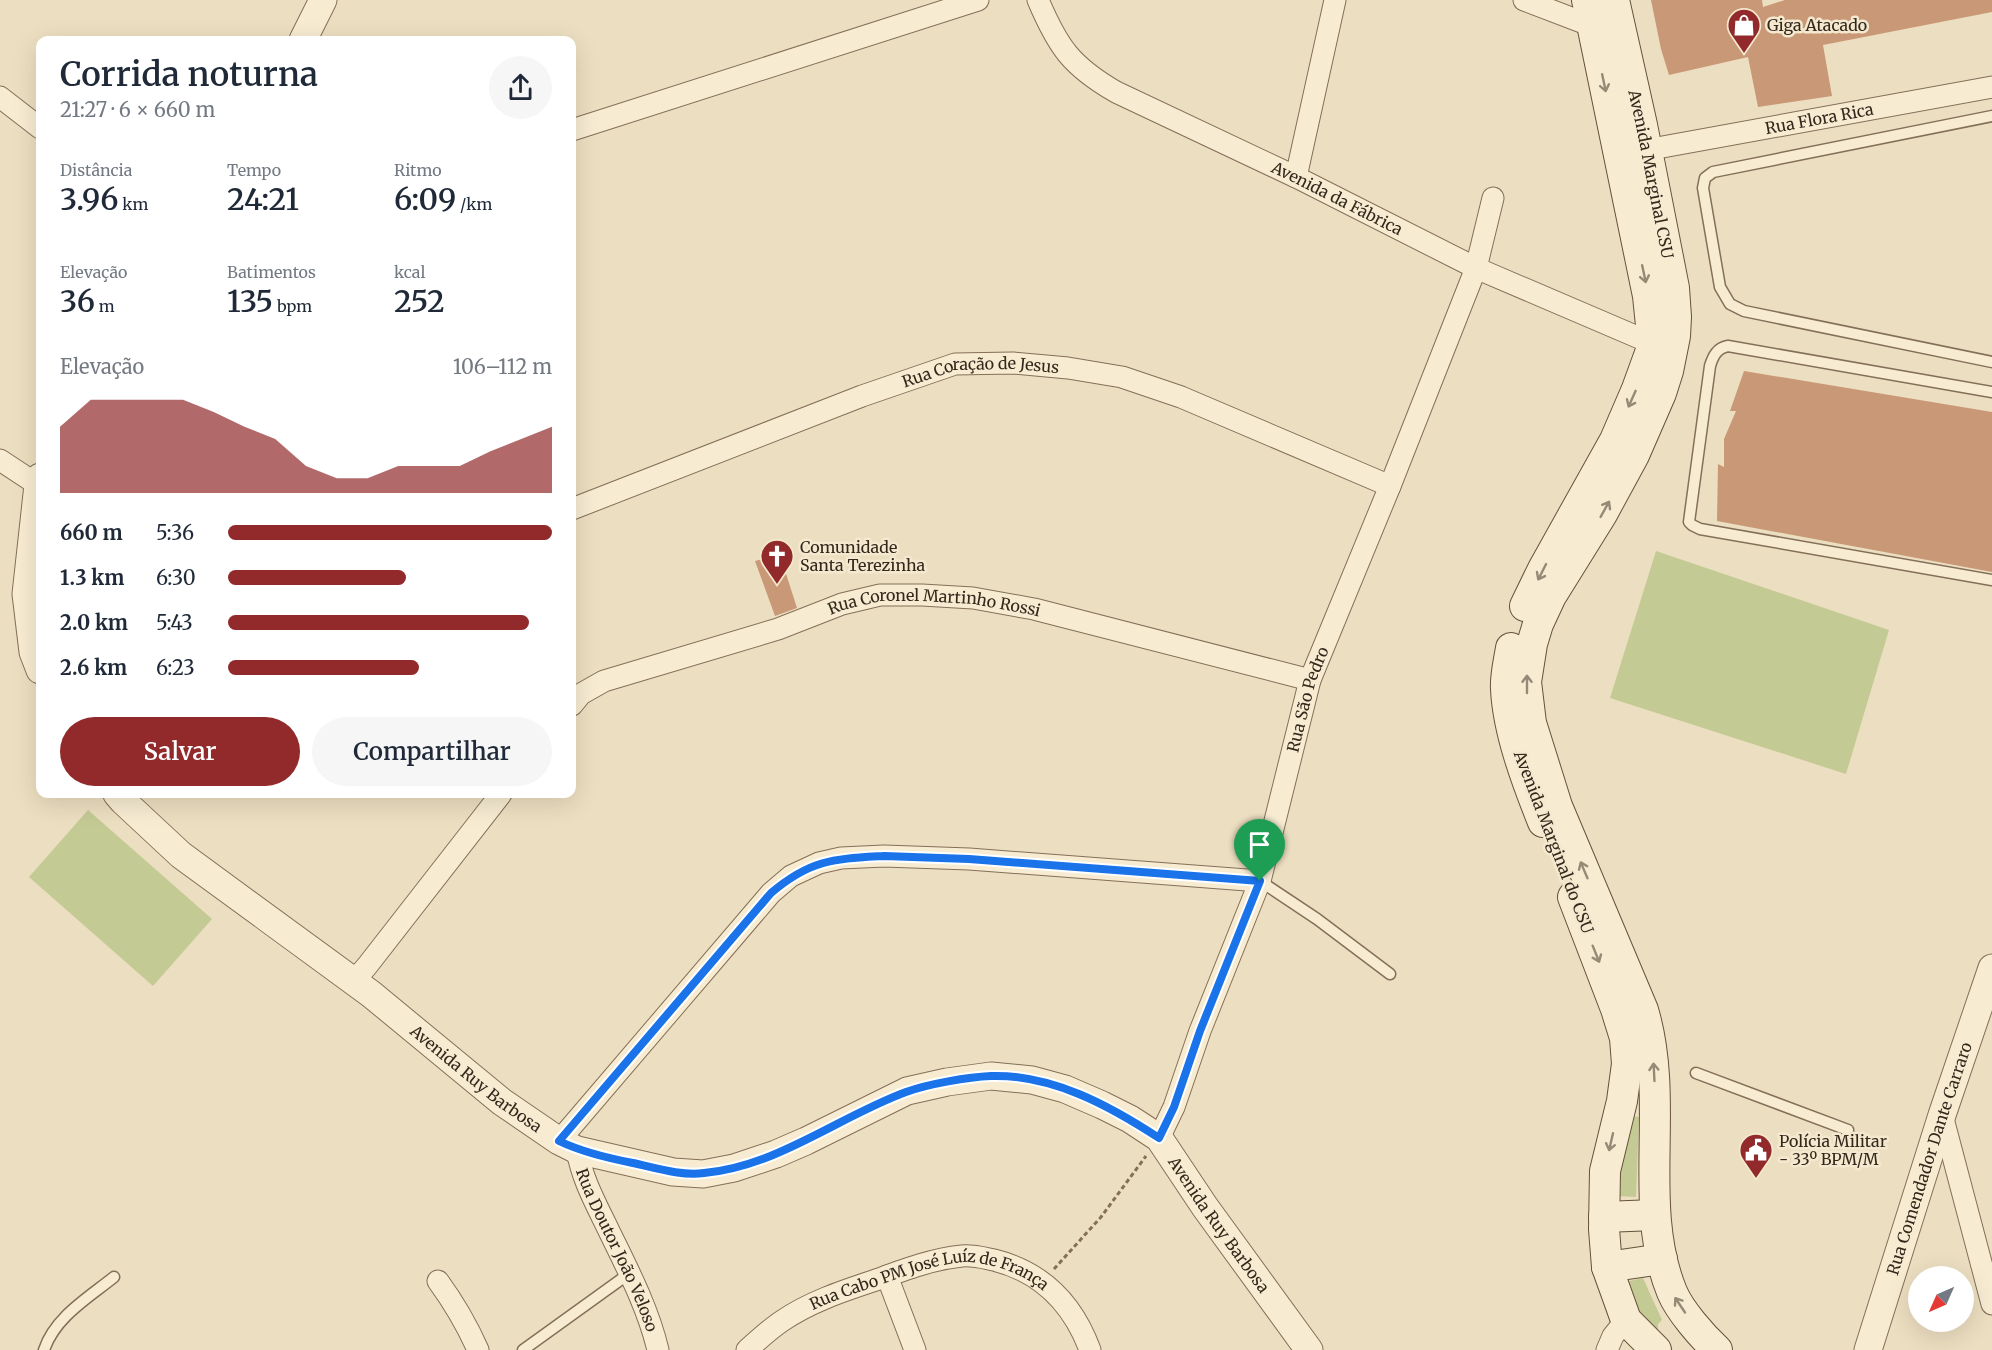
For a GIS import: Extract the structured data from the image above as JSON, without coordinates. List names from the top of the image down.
{
  "streets": {
    "main road": ["Avenida Marginal CSU", "Avenida Marginal do CSU"],
    "street": [
      "Rua Flora Rica",
      "Avenida da Fábrica",
      "Rua Coração de Jesus",
      "Rua Coronel Martinho Rossi",
      "Rua São Pedro",
      "Avenida Ruy Barbosa",
      "Rua Comendador Dante Carraro",
      "Rua Doutor João Veloso",
      "Rua Cabo PM José Luíz de França"
    ]
  },
  "crossings": [
    ["Rua Flora Rica", "Avenida Marginal CSU"],
    ["Avenida Marginal CSU", "Avenida da Fábrica"],
    ["Avenida Marginal CSU", "Avenida Marginal do CSU"],
    ["Avenida da Fábrica", "Rua São Pedro"],
    ["Avenida da Fábrica", "Avenida Marginal do CSU"],
    ["Rua Coração de Jesus", "Rua São Pedro"],
    ["Rua Coronel Martinho Rossi", "Rua São Pedro"],
    ["Rua São Pedro", "Avenida Ruy Barbosa"],
    ["Avenida Ruy Barbosa", "Rua Doutor João Veloso"]
  ],
  "places": {
    "shop": ["Giga Atacado"],
    "church": ["Comunidade Santa Terezinha"],
    "public building": ["Polícia Militar - 33º BPM/M"]
  },
  "north": "bottom left",
  "page": {
    "heading": ["Corrida noturna", "21:27 · 6 × 660 m"],
    "stats": [
      ["Distância", "3.96 km"],
      ["Tempo", "24:21"],
      ["Ritmo", "6:09 /km"],
      ["Elevação", "36 m"],
      ["Batimentos", "135 bpm"],
      ["kcal", "252"]
    ],
    "chart": ["Elevação", "106–112 m"],
    "list": [
      {
        "name": "660 m",
        "note": "5:36"
      },
      {
        "name": "1.3 km",
        "note": "6:30"
      },
      {
        "name": "2.0 km",
        "note": "5:43"
      },
      {
        "name": "2.6 km",
        "note": "6:23"
      }
    ],
    "buttons": ["Salvar", "Compartilhar"]
  }
}
